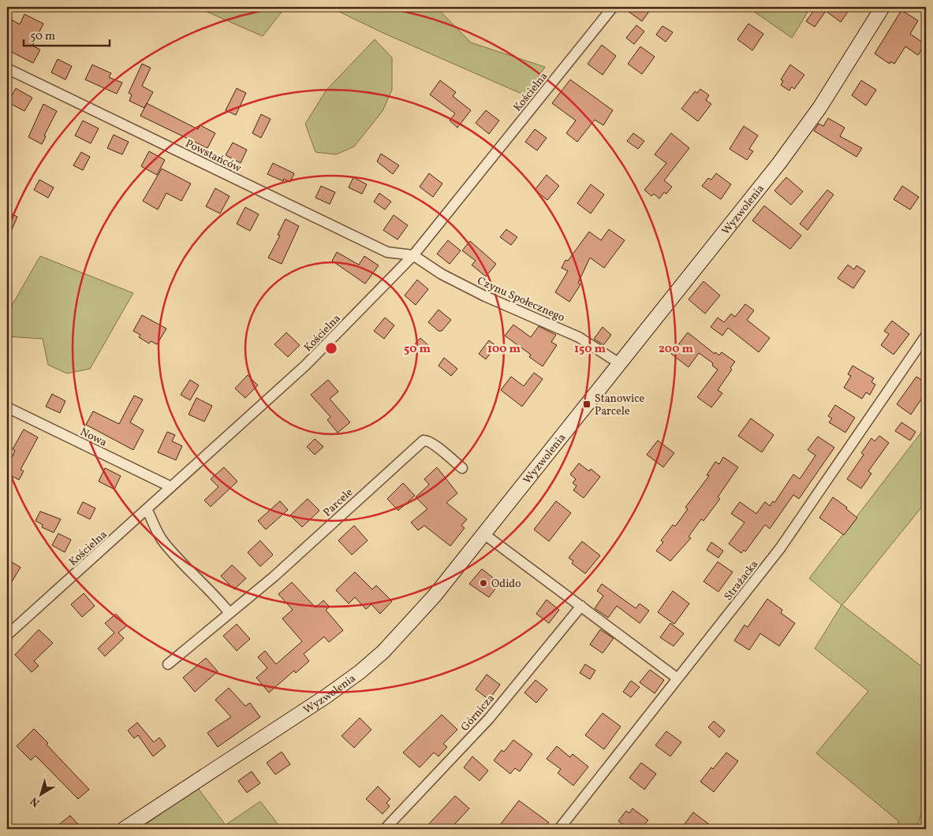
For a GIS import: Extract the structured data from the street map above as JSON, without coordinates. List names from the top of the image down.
{
  "streets": {
    "main road": ["Wyzwolenia"],
    "street": [
      "Kościelna",
      "Powstańców",
      "Czynu Społecznego",
      "Nowa",
      "Parcele",
      "Strażacka",
      "Górnicza"
    ]
  },
  "crossings": [
    ["Kościelna", "Powstańców"],
    ["Kościelna", "Czynu Społecznego"],
    ["Kościelna", "Nowa"],
    ["Powstańców", "Czynu Społecznego"],
    ["Wyzwolenia", "Czynu Społecznego"]
  ],
  "places": {
    "transit": ["Stanowice Parcele"],
    "other": ["Odido"]
  },
  "scale_bar": "50 m",
  "north": "bottom left",
  "rings": [
    "50 m",
    "100 m",
    "150 m",
    "200 m"
  ]
}
